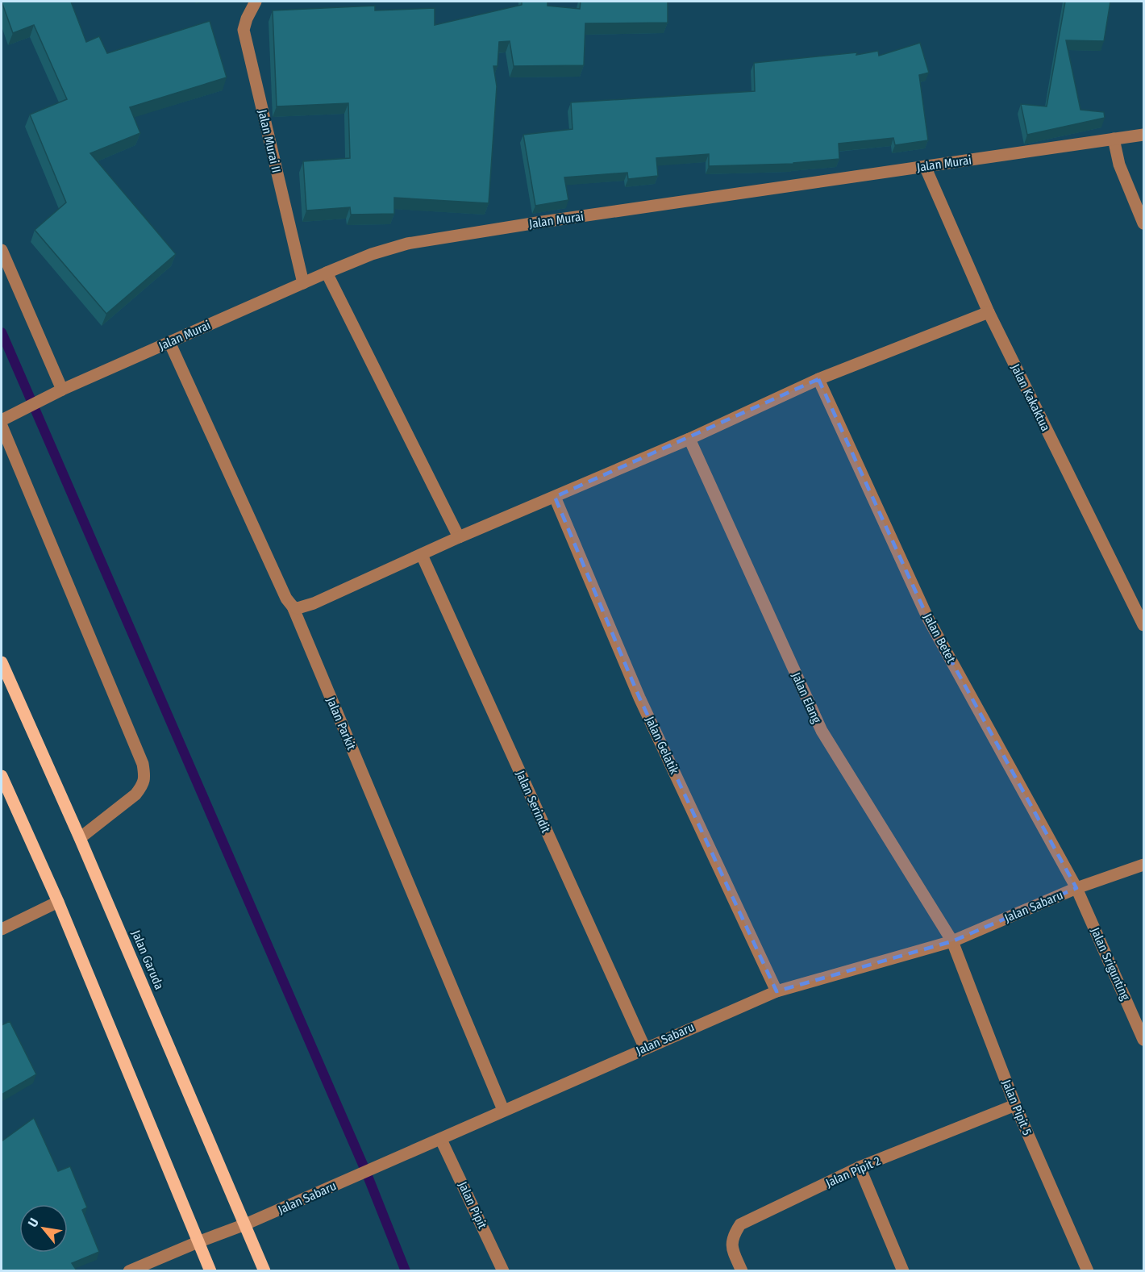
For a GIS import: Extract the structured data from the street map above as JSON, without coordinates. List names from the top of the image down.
{
  "streets": {
    "main road": ["Jalan Garuda"],
    "street": [
      "Jalan Murai II",
      "Jalan Murai",
      "Jalan Kakaktua",
      "Jalan Betet",
      "Jalan Elang",
      "Jalan Parkit",
      "Jalan Gelatik",
      "Jalan Serindit",
      "Jalan Sabaru",
      "Jalan Srigunting",
      "Jalan Pipit 5",
      "Jalan Pipit 2",
      "Jalan Pipit"
    ]
  },
  "crossings": [
    ["Jalan Murai II", "Jalan Murai"],
    ["Jalan Murai", "Jalan Kakaktua"],
    ["Jalan Murai", "Jalan Parkit"],
    ["Jalan Betet", "Jalan Sabaru"],
    ["Jalan Betet", "Jalan Srigunting"],
    ["Jalan Elang", "Jalan Sabaru"],
    ["Jalan Elang", "Jalan Pipit 5"],
    ["Jalan Parkit", "Jalan Sabaru"],
    ["Jalan Gelatik", "Jalan Sabaru"],
    ["Jalan Serindit", "Jalan Sabaru"],
    ["Jalan Sabaru", "Jalan Garuda"],
    ["Jalan Sabaru", "Jalan Srigunting"],
    ["Jalan Sabaru", "Jalan Pipit 5"],
    ["Jalan Sabaru", "Jalan Pipit"],
    ["Jalan Pipit 5", "Jalan Pipit 2"]
  ],
  "north": "top left"
}
